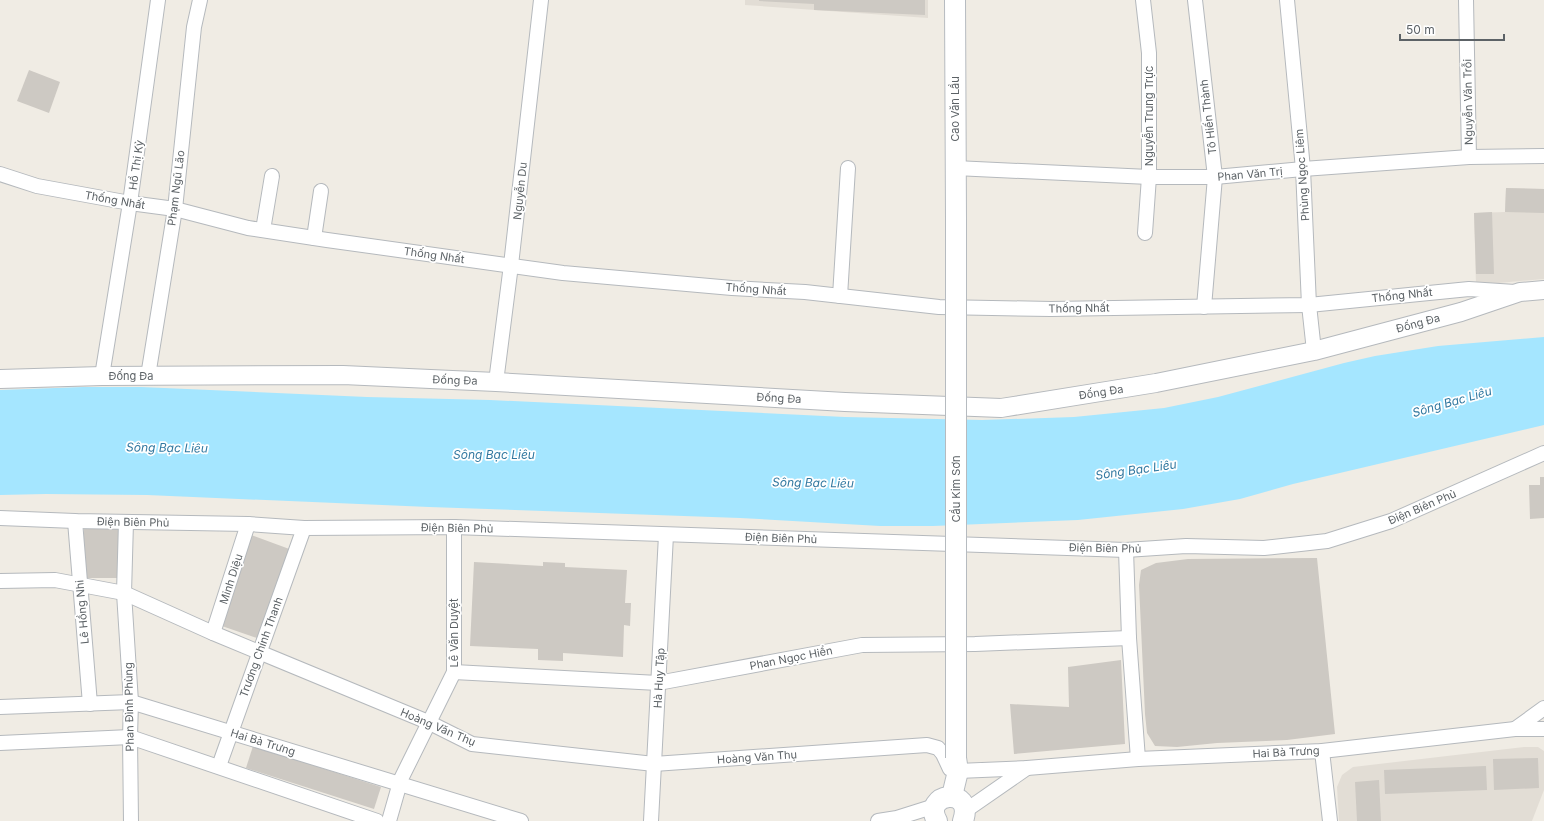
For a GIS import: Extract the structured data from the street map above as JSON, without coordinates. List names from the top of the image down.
{
  "streets": {
    "main road": ["Cao Văn Lầu", "Cầu Kim Sơn"],
    "street": [
      "Nguyễn Văn Trỗi",
      "Nguyễn Trung Trực",
      "Tô Hiến Thành",
      "Hồ Thị Kỷ",
      "Phan Văn Trị",
      "Phùng Ngọc Liêm",
      "Phạm Ngũ Lão",
      "Nguyễn Du",
      "Thống Nhất",
      "Đống Đa",
      "Điện Biên Phủ",
      "Minh Diệu",
      "Lê Hồng Nhi",
      "Lê Văn Duyệt",
      "Trương Chính Thanh",
      "Phan Ngọc Hiển",
      "Hà Huy Tập",
      "Phan Đình Phùng",
      "Hoàng Văn Thụ",
      "Hai Bà Trưng"
    ]
  },
  "crossings": [
    ["Nguyễn Văn Trỗi", "Phan Văn Trị"],
    ["Cao Văn Lầu", "Phan Văn Trị"],
    ["Cao Văn Lầu", "Cầu Kim Sơn"],
    ["Nguyễn Trung Trực", "Phan Văn Trị"],
    ["Tô Hiến Thành", "Phan Văn Trị"],
    ["Tô Hiến Thành", "Thống Nhất"],
    ["Hồ Thị Kỷ", "Thống Nhất"],
    ["Hồ Thị Kỷ", "Đống Đa"],
    ["Phan Văn Trị", "Phùng Ngọc Liêm"],
    ["Phùng Ngọc Liêm", "Thống Nhất"],
    ["Phùng Ngọc Liêm", "Đống Đa"],
    ["Phạm Ngũ Lão", "Thống Nhất"],
    ["Phạm Ngũ Lão", "Đống Đa"],
    ["Nguyễn Du", "Thống Nhất"],
    ["Nguyễn Du", "Đống Đa"],
    ["Thống Nhất", "Đống Đa"],
    ["Cầu Kim Sơn", "Hoàng Văn Thụ"],
    ["Cầu Kim Sơn", "Hai Bà Trưng"],
    ["Điện Biên Phủ", "Minh Diệu"],
    ["Điện Biên Phủ", "Lê Hồng Nhi"],
    ["Điện Biên Phủ", "Lê Văn Duyệt"],
    ["Điện Biên Phủ", "Trương Chính Thanh"],
    ["Điện Biên Phủ", "Hà Huy Tập"],
    ["Điện Biên Phủ", "Phan Đình Phùng"],
    ["Minh Diệu", "Hoàng Văn Thụ"],
    ["Lê Hồng Nhi", "Hoàng Văn Thụ"],
    ["Lê Hồng Nhi", "Hai Bà Trưng"],
    ["Lê Văn Duyệt", "Phan Ngọc Hiển"],
    ["Lê Văn Duyệt", "Hoàng Văn Thụ"],
    ["Lê Văn Duyệt", "Hai Bà Trưng"],
    ["Trương Chính Thanh", "Hoàng Văn Thụ"],
    ["Trương Chính Thanh", "Hai Bà Trưng"],
    ["Phan Ngọc Hiển", "Hà Huy Tập"],
    ["Hà Huy Tập", "Hoàng Văn Thụ"],
    ["Phan Đình Phùng", "Hoàng Văn Thụ"],
    ["Phan Đình Phùng", "Hai Bà Trưng"],
    ["Hoàng Văn Thụ", "Hai Bà Trưng"]
  ],
  "water": ["Sông Bạc Liêu"],
  "scale_bar": "50 m"
}
